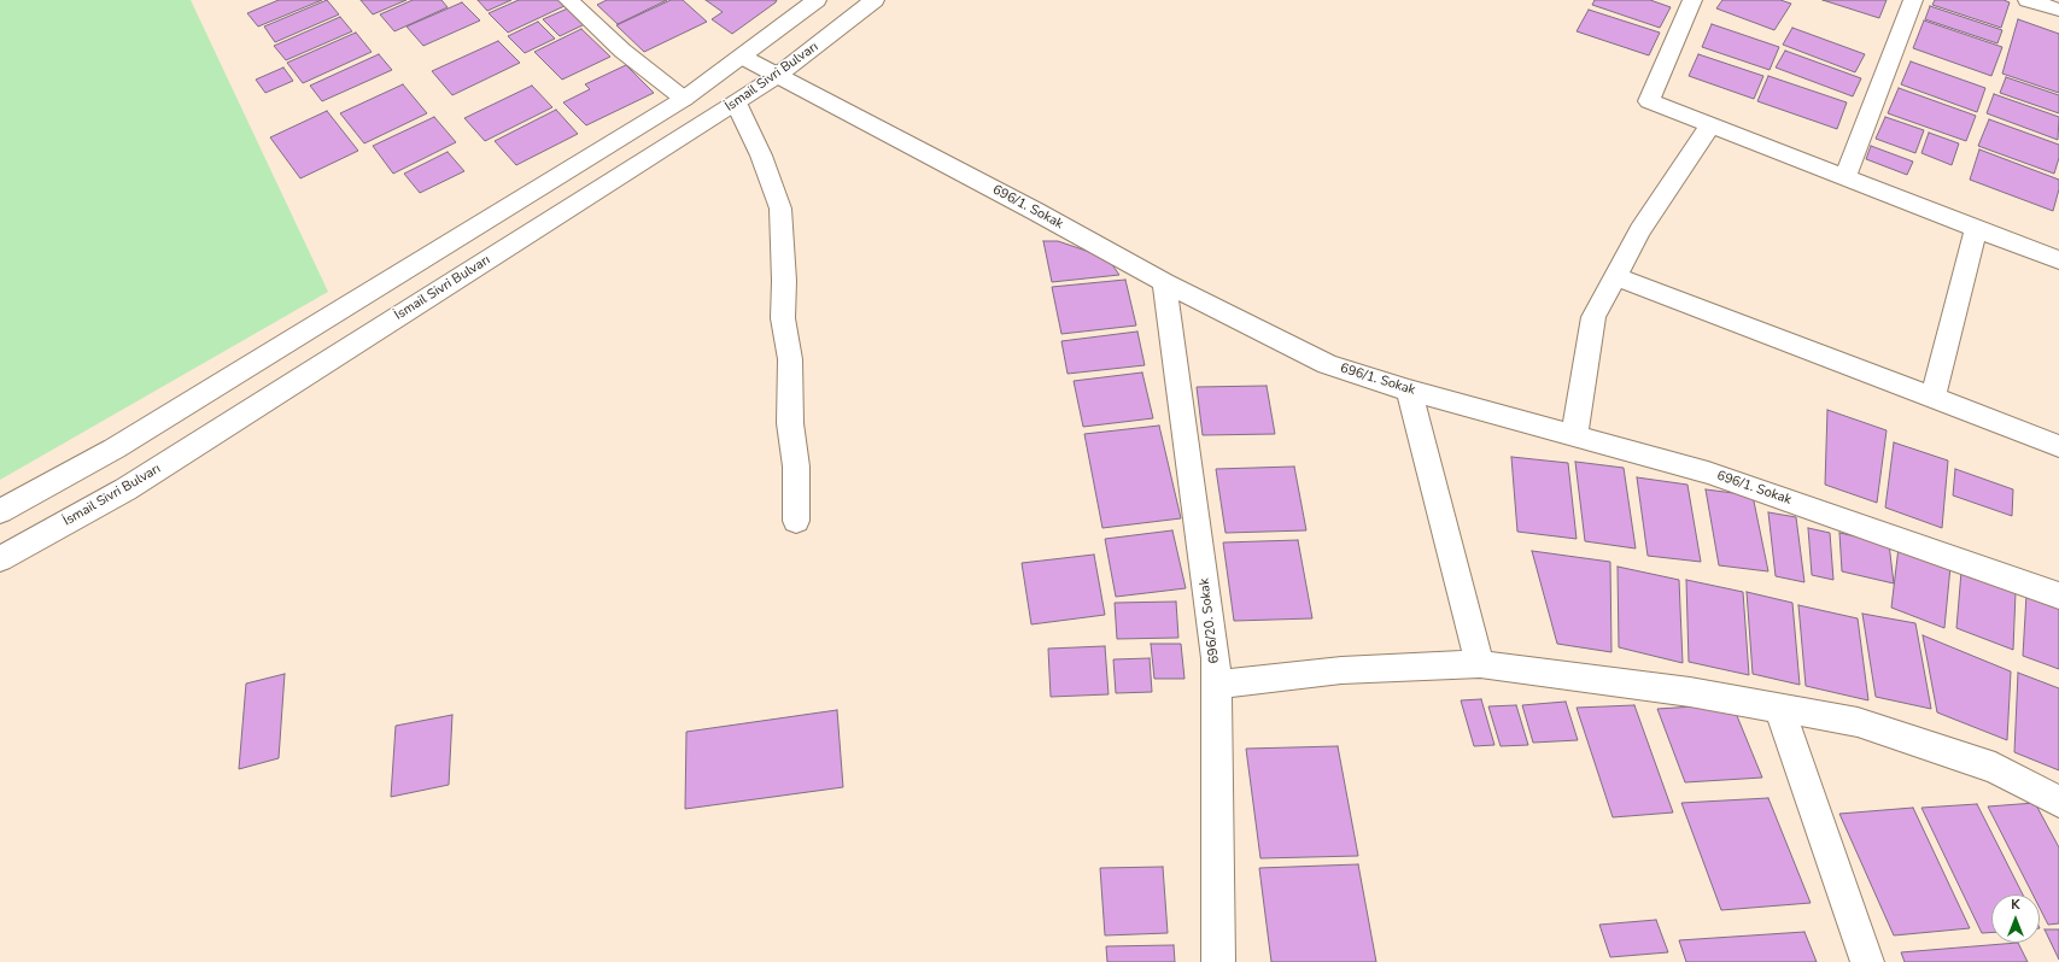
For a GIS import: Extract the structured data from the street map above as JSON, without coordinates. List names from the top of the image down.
{
  "streets": {
    "street": ["İsmail Sivri Bulvarı", "696/1. Sokak", "696/20. Sokak"]
  },
  "crossings": [
    ["İsmail Sivri Bulvarı", "696/1. Sokak"],
    ["696/1. Sokak", "696/20. Sokak"]
  ],
  "north": "top"
}
